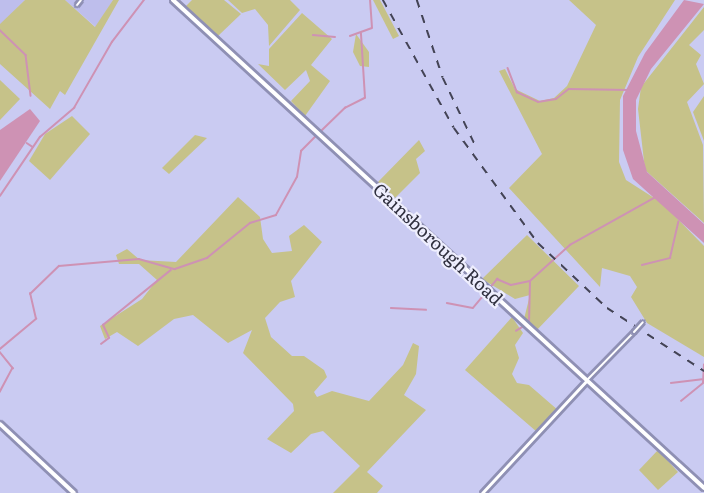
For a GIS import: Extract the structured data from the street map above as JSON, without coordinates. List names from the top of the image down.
{
  "streets": {
    "main road": ["Gainsborough Road"]
  }
}
